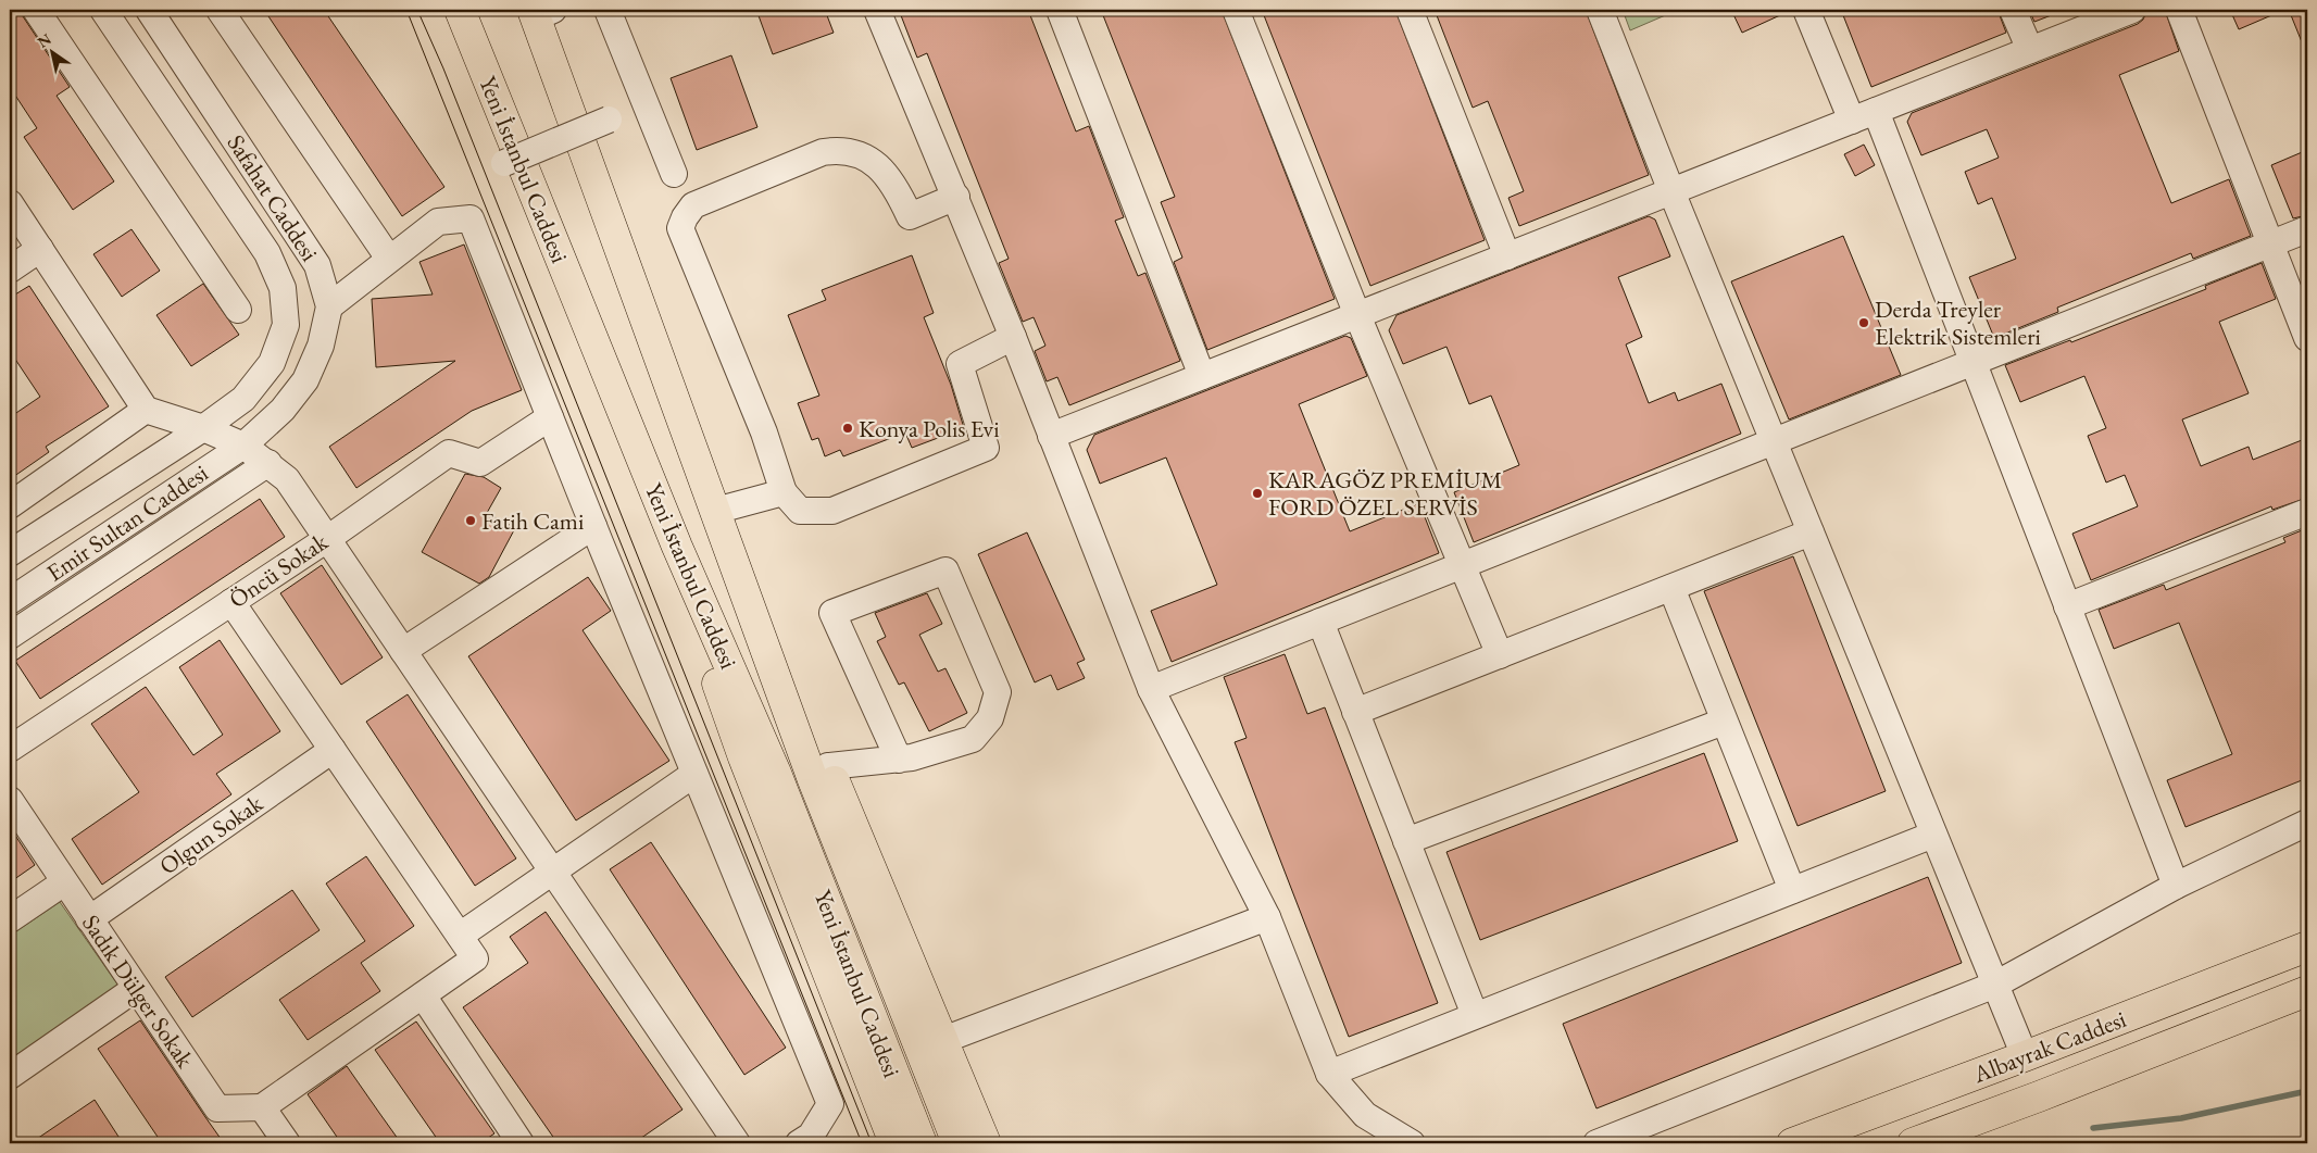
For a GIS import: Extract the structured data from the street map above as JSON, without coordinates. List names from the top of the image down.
{
  "streets": {
    "main road": ["Yeni İstanbul Caddesi", "Albayrak Caddesi"],
    "street": [
      "Safahat Caddesi",
      "Emir Sultan Caddesi",
      "Öncü Sokak",
      "Olgun Sokak",
      "Sadık Dülger Sokak"
    ]
  },
  "crossings": [
    ["Safahat Caddesi", "Emir Sultan Caddesi"],
    ["Olgun Sokak", "Sadık Dülger Sokak"]
  ],
  "places": [
    "Derda Treyler Elektrik Sistemleri",
    "Konya Polis Evi",
    "KARAGÖZ PREMİUM FORD ÖZEL SERVİS",
    "Fatih Cami"
  ],
  "north": "top left"
}
